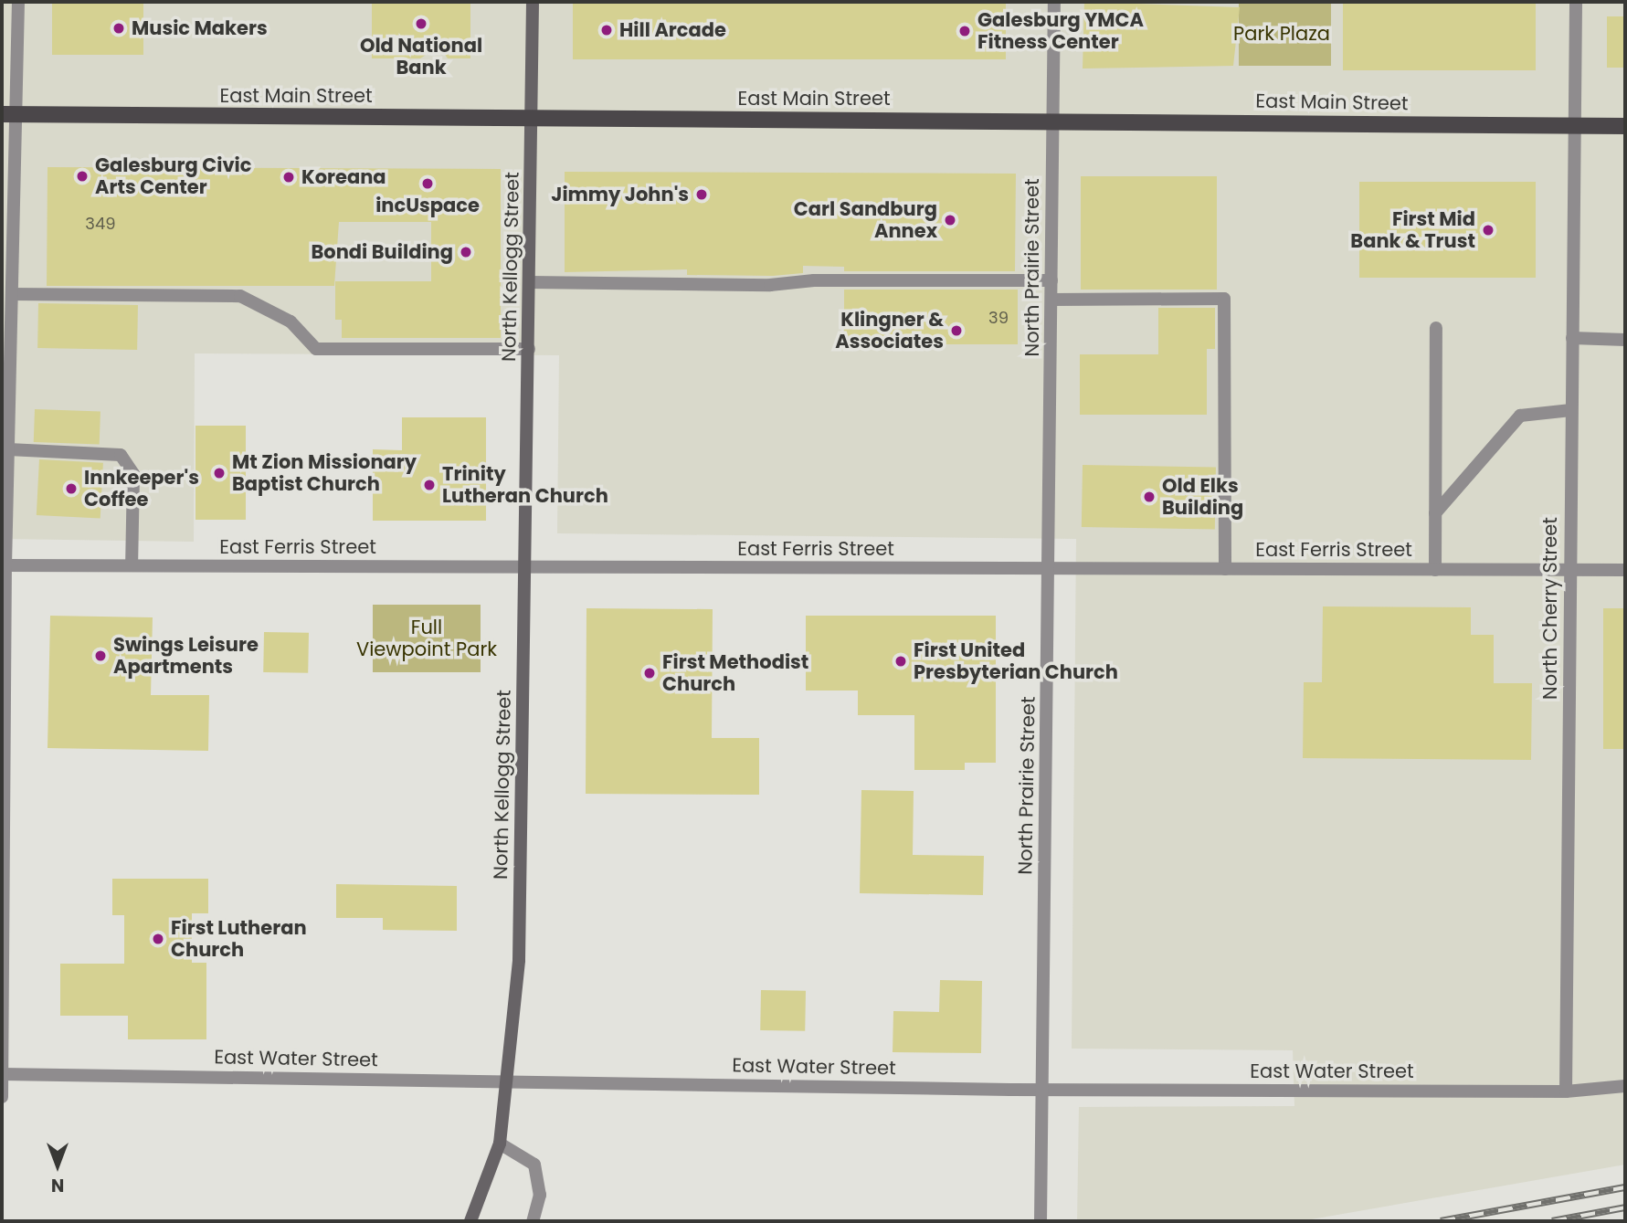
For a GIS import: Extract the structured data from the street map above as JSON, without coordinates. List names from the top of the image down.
{
  "streets": {
    "main road": ["East Main Street", "North Kellogg Street"],
    "street": [
      "North Prairie Street",
      "East Ferris Street",
      "North Cherry Street",
      "East Water Street"
    ]
  },
  "crossings": [
    ["East Main Street", "North Kellogg Street"],
    ["East Main Street", "North Prairie Street"],
    ["East Main Street", "North Cherry Street"],
    ["North Kellogg Street", "East Ferris Street"],
    ["North Kellogg Street", "East Water Street"],
    ["North Prairie Street", "East Ferris Street"],
    ["North Prairie Street", "East Water Street"],
    ["East Ferris Street", "North Cherry Street"],
    ["North Cherry Street", "East Water Street"]
  ],
  "parks": ["Park Plaza", "Full Viewpoint Park"],
  "places": [
    "Old National Bank",
    "Music Makers",
    "Hill Arcade",
    "Galesburg YMCA Fitness Center",
    "Galesburg Civic Arts Center",
    "Koreana",
    "incUspace",
    "Jimmy John's",
    "Carl Sandburg Annex",
    "First Mid Bank & Trust",
    "Bondi Building",
    "Klingner & Associates",
    "Mt Zion Missionary Baptist Church",
    "Trinity Lutheran Church",
    "Innkeeper's Coffee",
    "Old Elks Building",
    "Swings Leisure Apartments",
    "First United Presbyterian Church",
    "First Methodist Church",
    "First Lutheran Church"
  ],
  "house_numbers": ["349", "39"],
  "north": "bottom"
}
